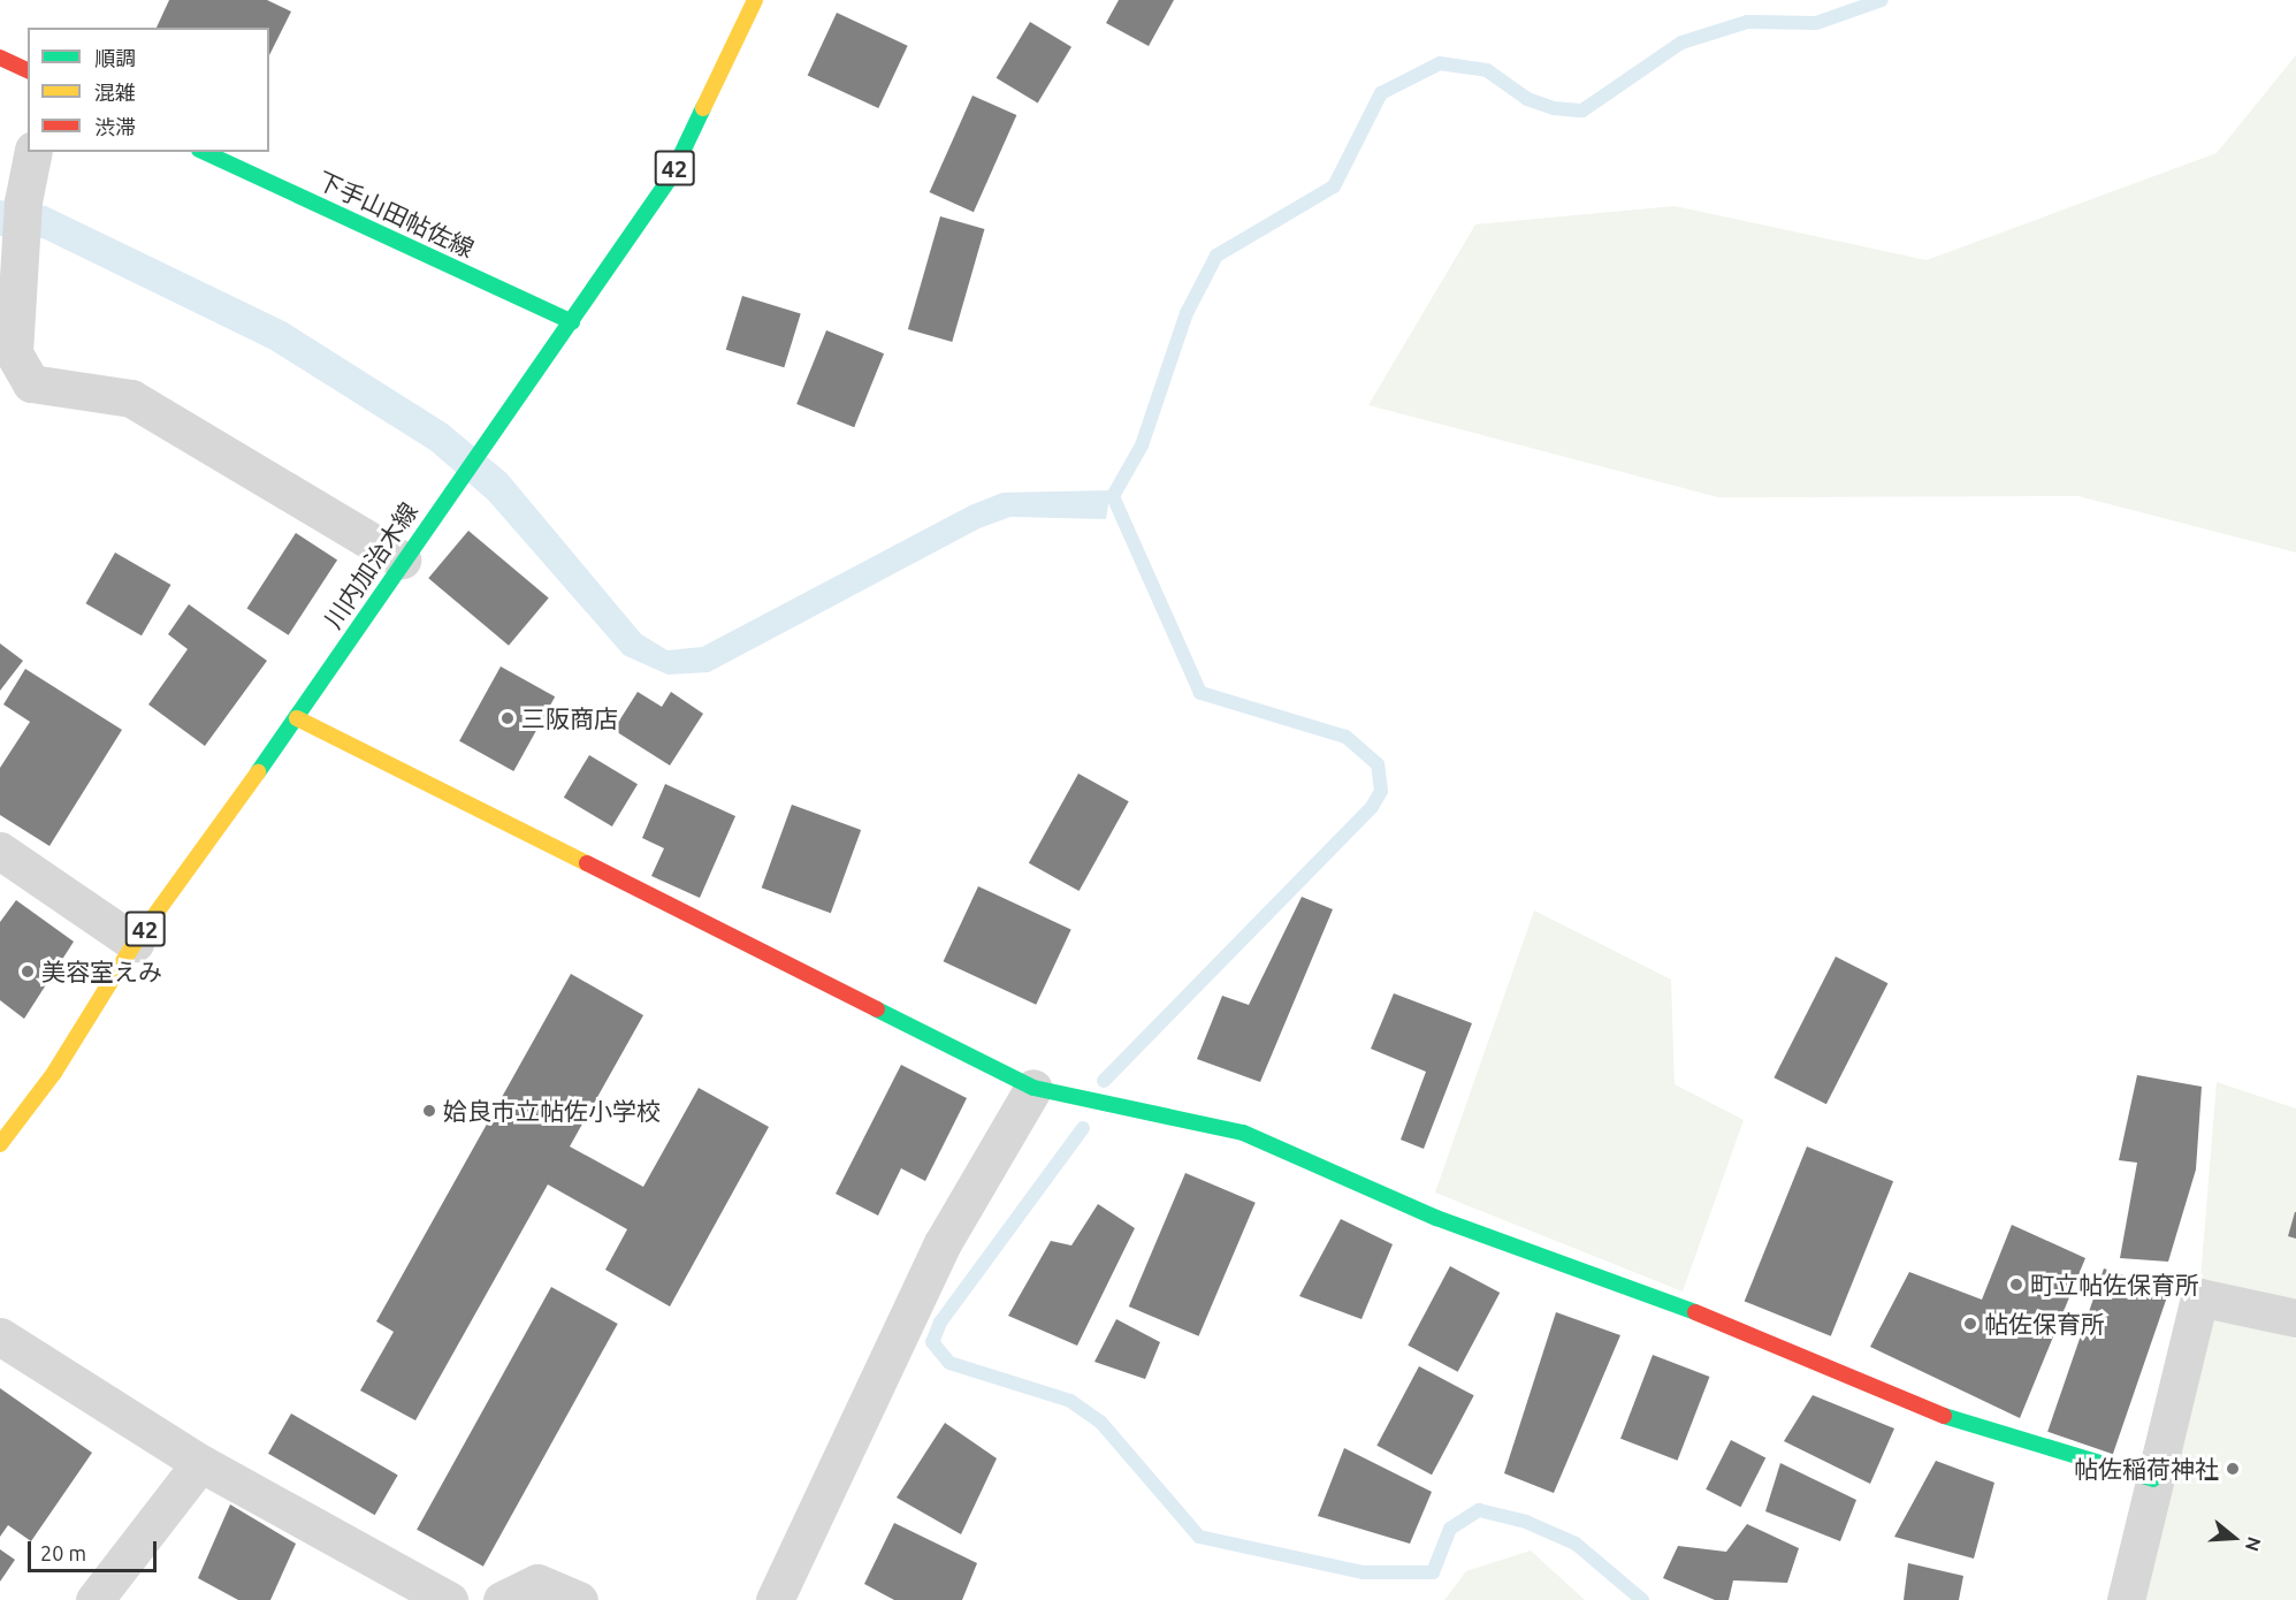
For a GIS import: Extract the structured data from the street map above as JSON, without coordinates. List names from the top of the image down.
{
  "streets": {
    "street": ["42", "下手山田帖佐線", "川内加治木線"]
  },
  "crossings": [
    ["下手山田帖佐線", "川内加治木線"]
  ],
  "places": [
    "三阪商店",
    "美容室えみ",
    "姶良市立帖佐小学校",
    "町立帖佐保育所",
    "帖佐保育所",
    "帖佐稲荷神社"
  ],
  "legend": ["順調", "混雑", "渋滞"],
  "scale_bar": "20 m",
  "north": "right"
}
